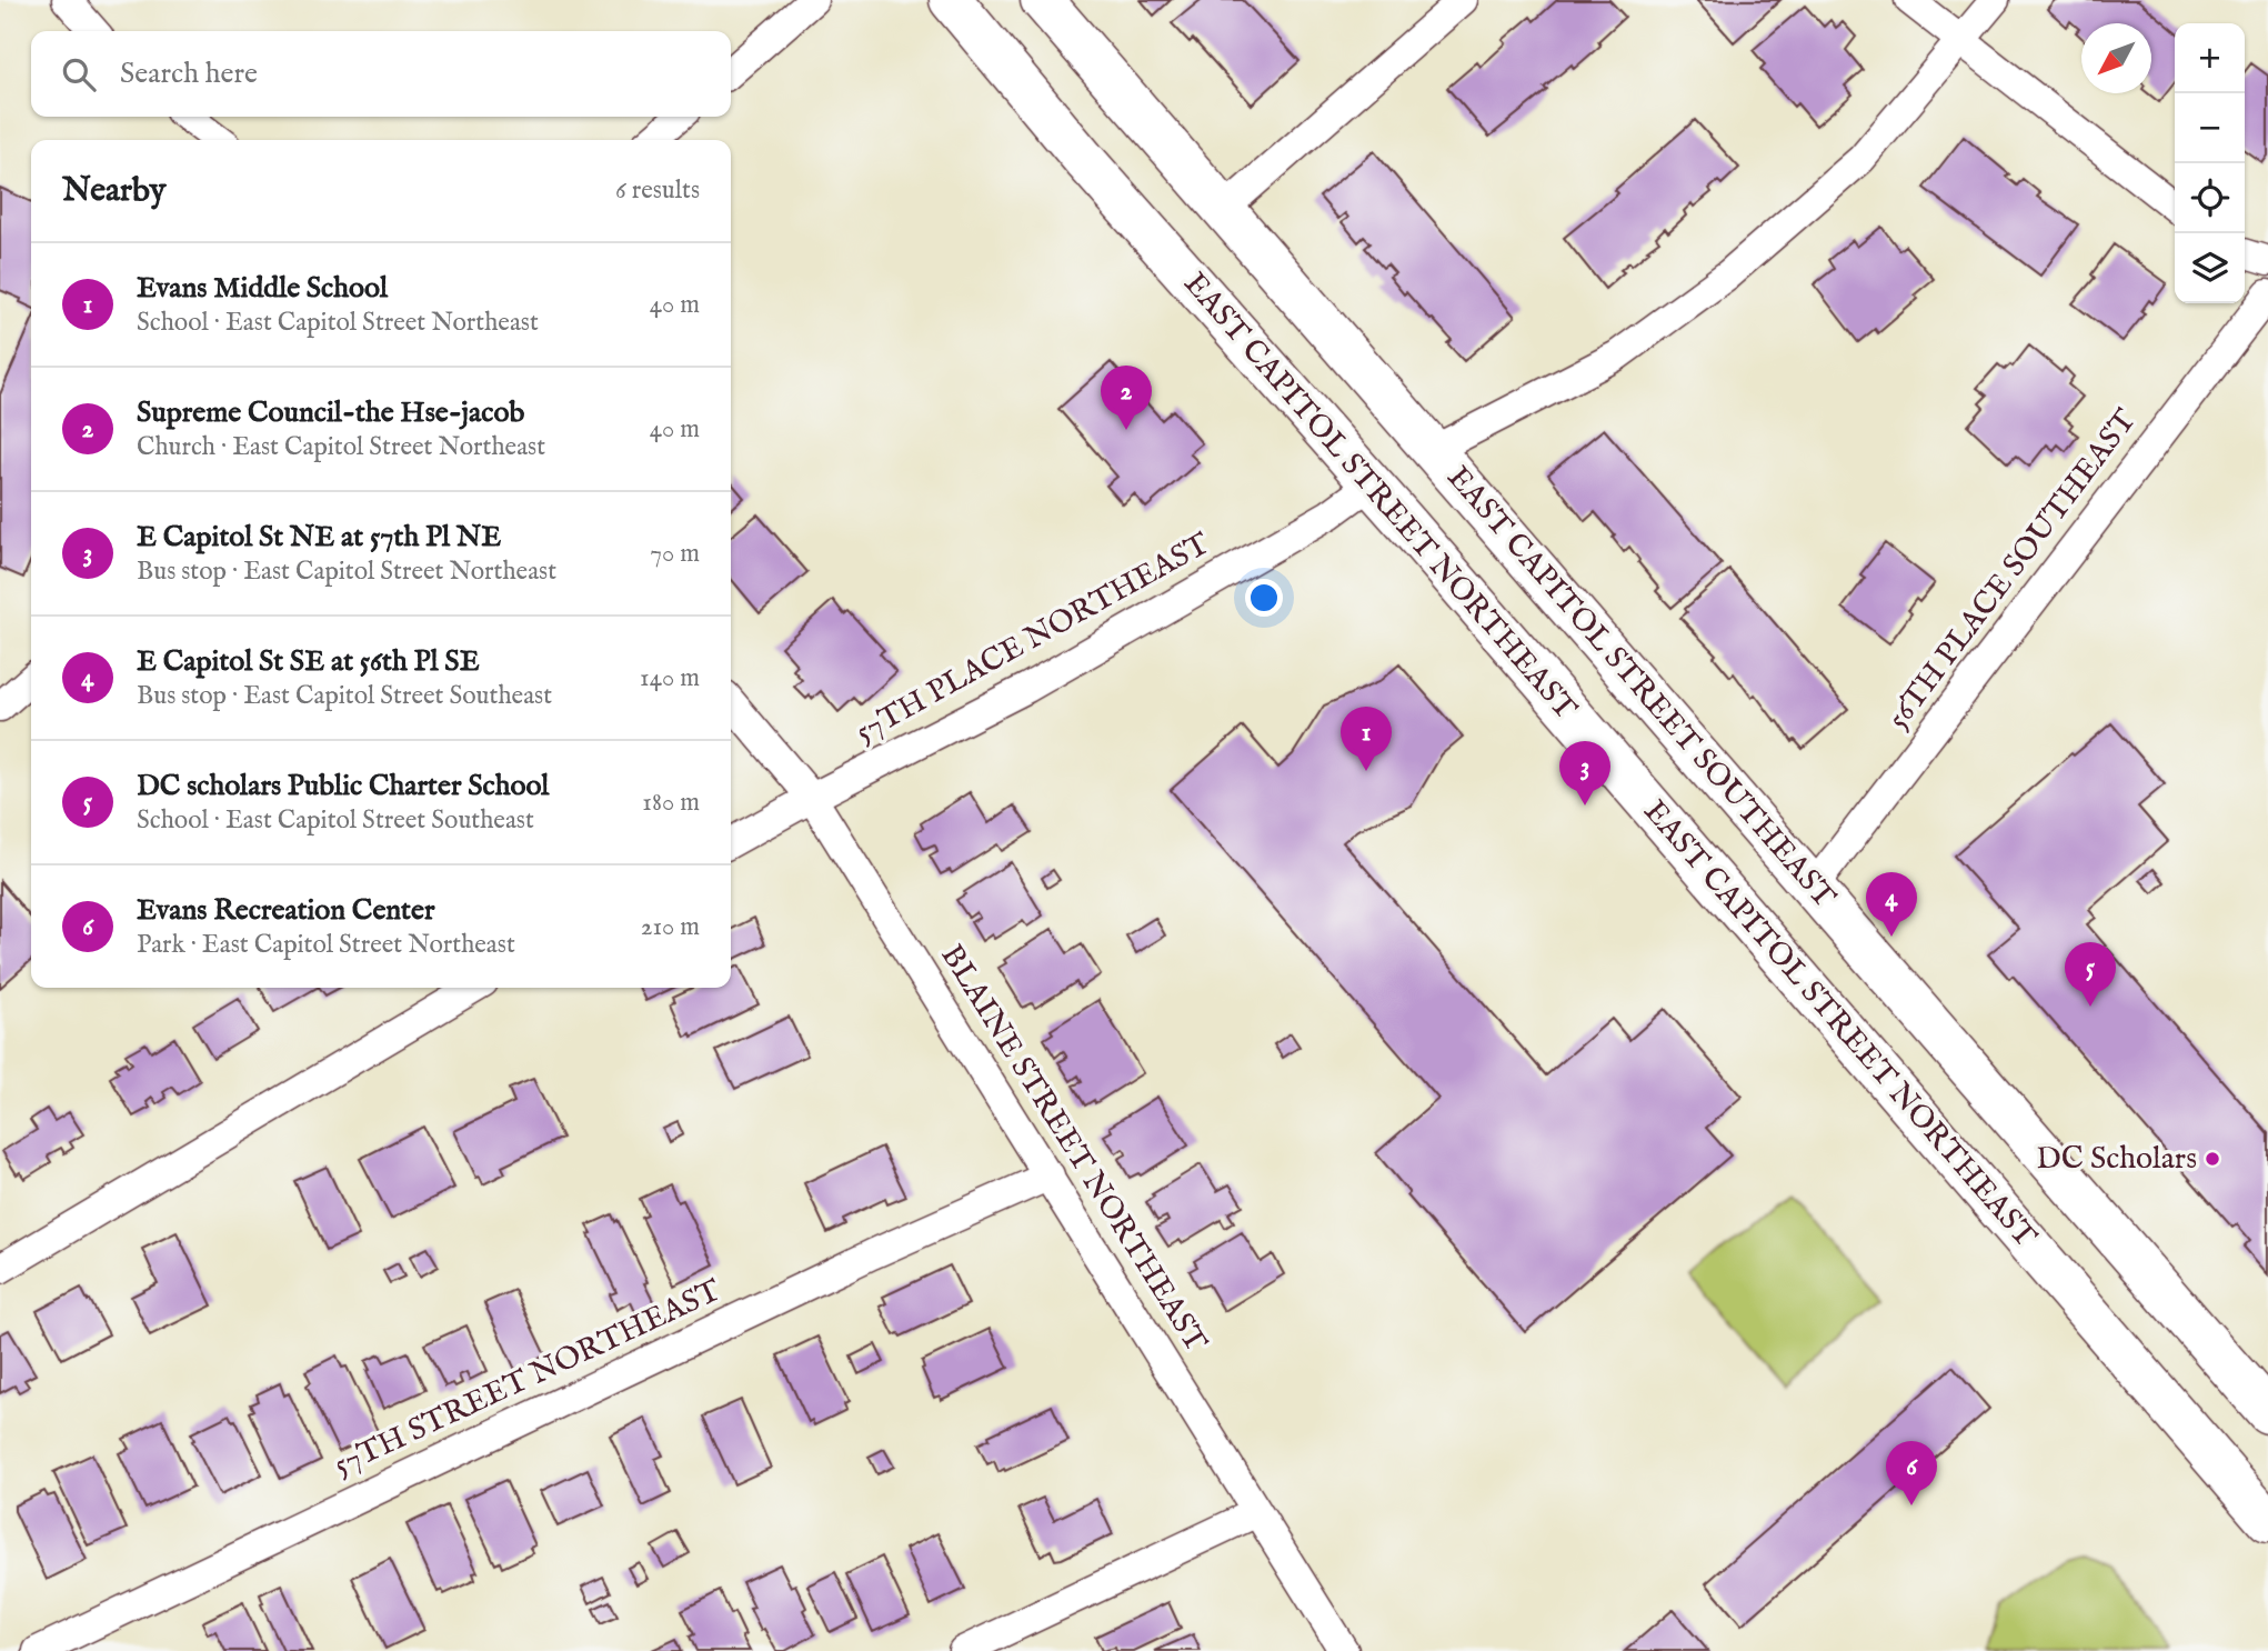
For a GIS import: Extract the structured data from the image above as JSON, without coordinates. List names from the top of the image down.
{
  "streets": {
    "main road": ["EAST CAPITOL STREET NORTHEAST", "EAST CAPITOL STREET SOUTHEAST"],
    "street": [
      "56TH PLACE SOUTHEAST",
      "57TH PLACE NORTHEAST",
      "BLAINE STREET NORTHEAST",
      "57TH STREET NORTHEAST"
    ]
  },
  "crossings": [
    ["EAST CAPITOL STREET NORTHEAST", "57TH PLACE NORTHEAST"],
    ["56TH PLACE SOUTHEAST", "EAST CAPITOL STREET SOUTHEAST"],
    ["57TH PLACE NORTHEAST", "BLAINE STREET NORTHEAST"],
    ["BLAINE STREET NORTHEAST", "57TH STREET NORTHEAST"]
  ],
  "places": ["DC Scholars"],
  "north": "bottom left",
  "page": {
    "map_buttons": ["+", "−"],
    "search": "Search here",
    "heading": ["Nearby", "6 results"],
    "list": [
      {
        "mark": "1",
        "name": "Evans Middle School",
        "note": "School · East Capitol Street Northeast",
        "value": "40 m"
      },
      {
        "mark": "2",
        "name": "Supreme Council-the Hse-jacob",
        "note": "Church · East Capitol Street Northeast",
        "value": "40 m"
      },
      {
        "mark": "3",
        "name": "E Capitol St NE at 57th Pl NE",
        "note": "Bus stop · East Capitol Street Northeast",
        "value": "70 m"
      },
      {
        "mark": "4",
        "name": "E Capitol St SE at 56th Pl SE",
        "note": "Bus stop · East Capitol Street Southeast",
        "value": "140 m"
      },
      {
        "mark": "5",
        "name": "DC scholars Public Charter School",
        "note": "School · East Capitol Street Southeast",
        "value": "180 m"
      },
      {
        "mark": "6",
        "name": "Evans Recreation Center",
        "note": "Park · East Capitol Street Northeast",
        "value": "210 m"
      }
    ],
    "pins": [
      "2",
      "1",
      "3",
      "4",
      "5",
      "6"
    ]
  }
}
